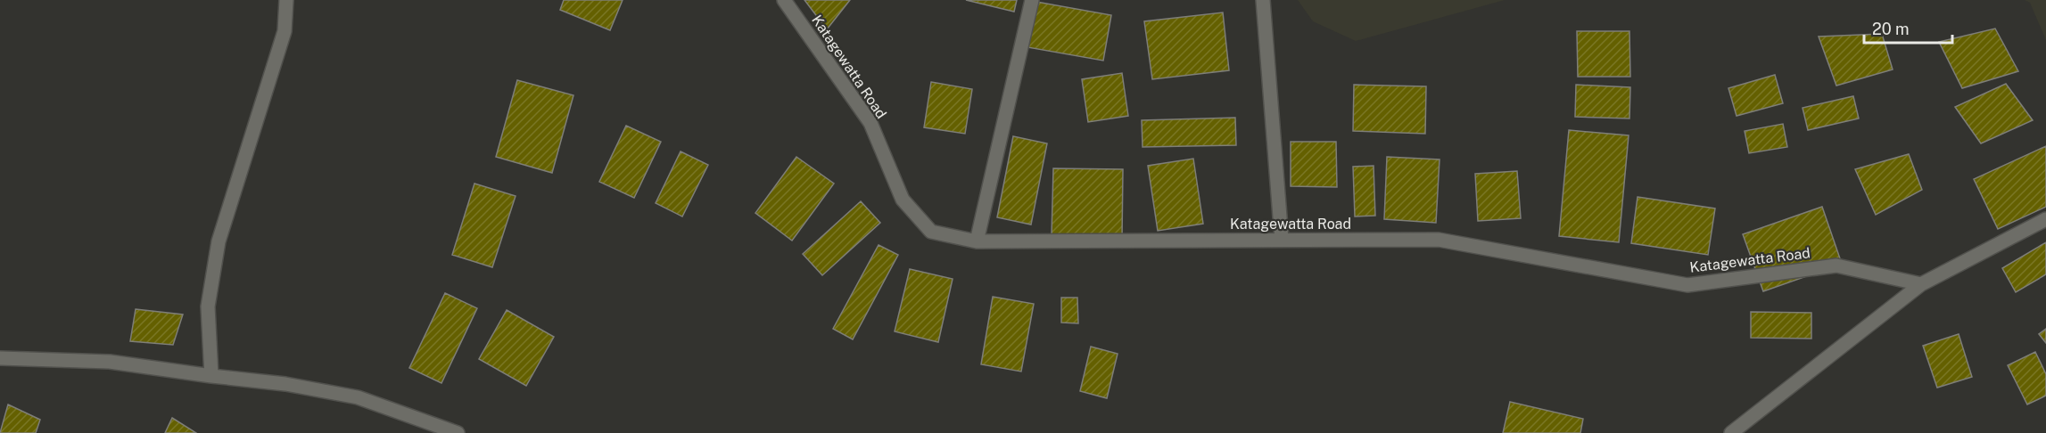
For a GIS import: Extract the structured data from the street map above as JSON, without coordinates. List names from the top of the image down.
{
  "streets": {
    "street": ["Katagewatta Road"]
  },
  "scale_bar": "20 m"
}
